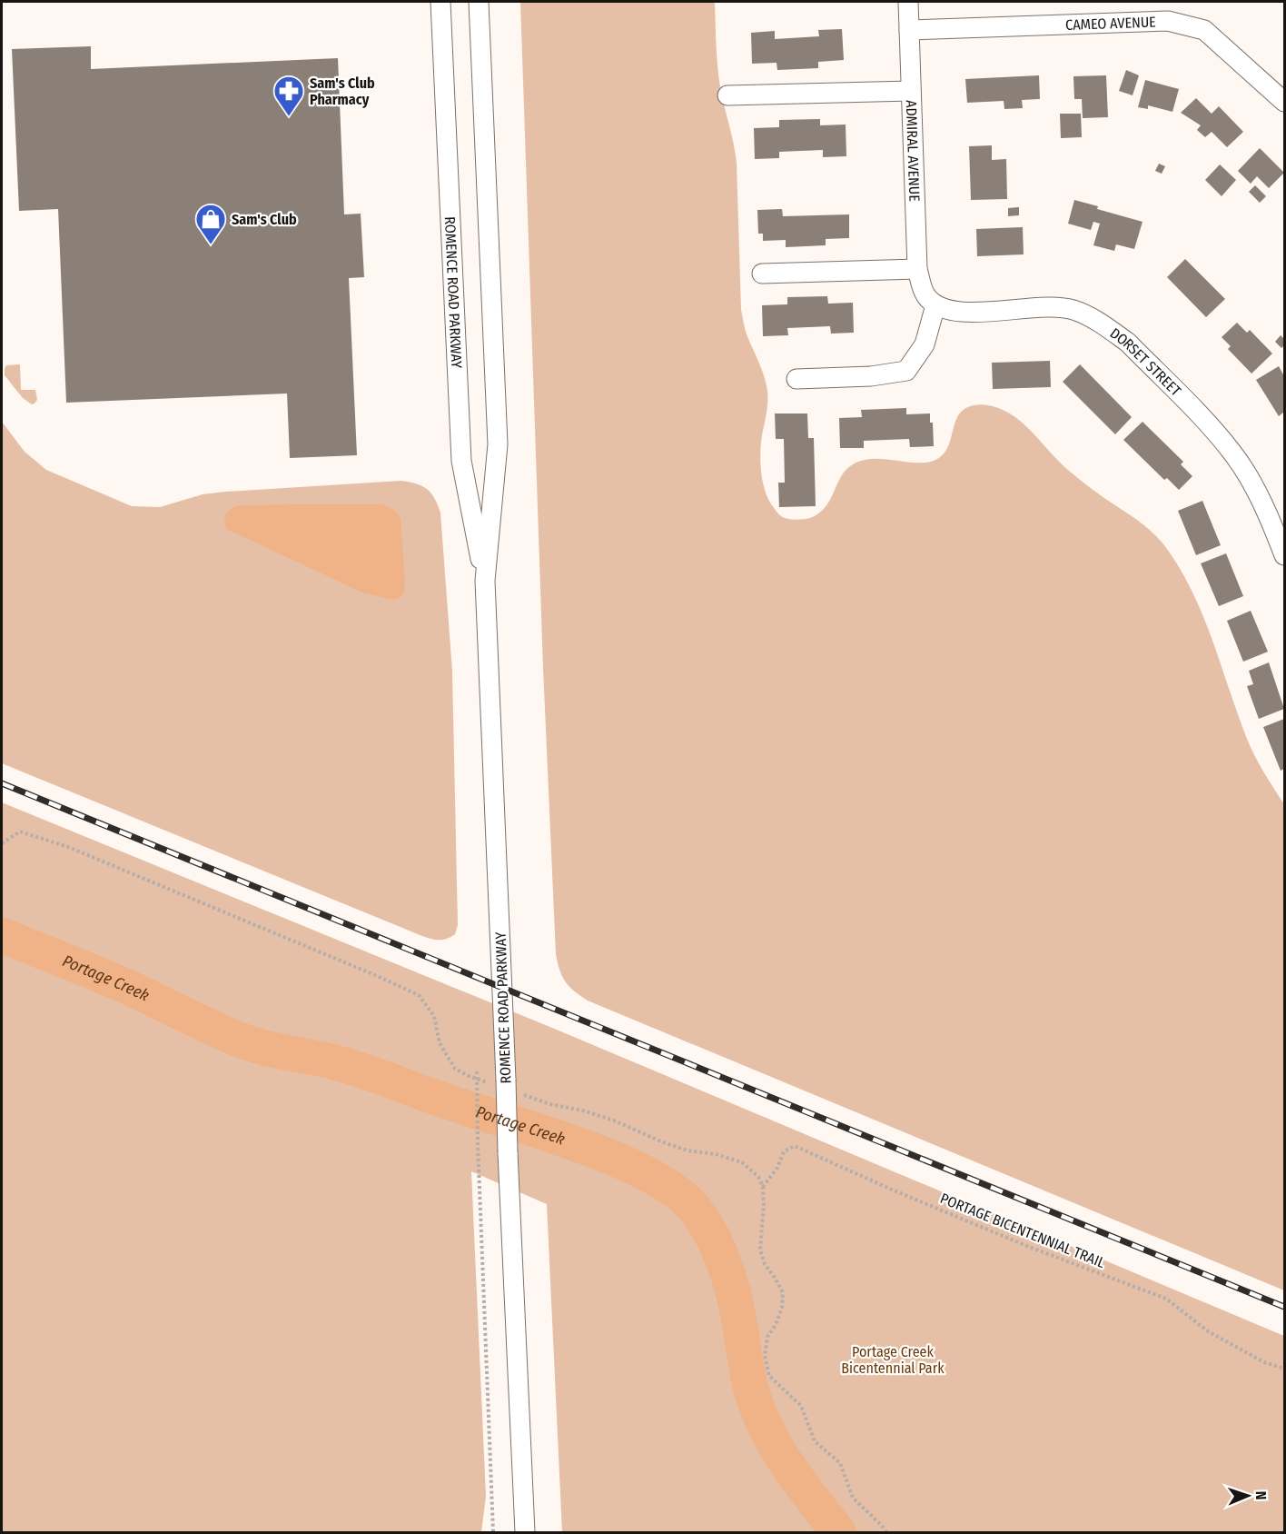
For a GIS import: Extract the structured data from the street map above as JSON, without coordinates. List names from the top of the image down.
{
  "streets": {
    "street": [
      "CAMEO AVENUE",
      "ADMIRAL AVENUE",
      "ROMENCE ROAD PARKWAY",
      "DORSET STREET"
    ],
    "path": ["PORTAGE BICENTENNIAL TRAIL"]
  },
  "crossings": [
    ["CAMEO AVENUE", "ADMIRAL AVENUE"],
    ["ADMIRAL AVENUE", "DORSET STREET"]
  ],
  "water": ["Portage Creek"],
  "parks": ["Portage Creek Bicentennial Park"],
  "places": {
    "pharmacy": ["Sam's Club Pharmacy"],
    "shop": ["Sam's Club"]
  },
  "north": "right"
}
